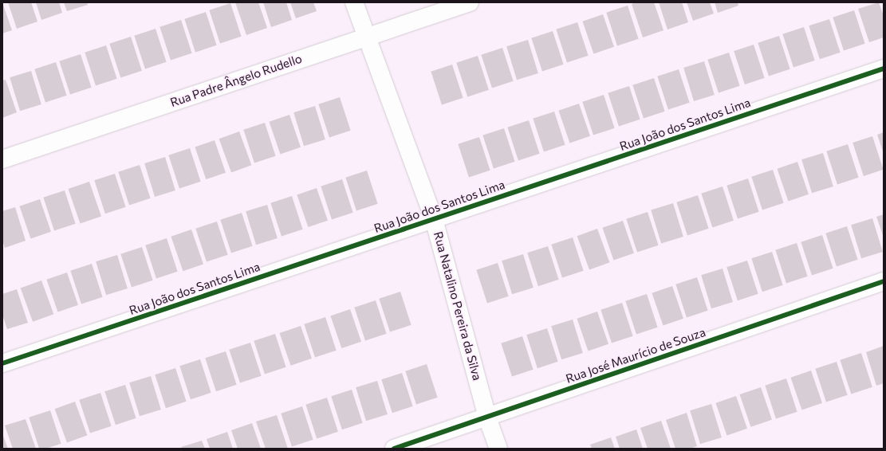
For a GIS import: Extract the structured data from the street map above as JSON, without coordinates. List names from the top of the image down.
{
  "streets": {
    "street": [
      "Rua Padre Ângelo Rudello",
      "Rua João dos Santos Lima",
      "Rua Natalino Pereira da Silva",
      "Rua José Maurício de Souza"
    ]
  },
  "crossings": [
    ["Rua Padre Ângelo Rudello", "Rua Natalino Pereira da Silva"],
    ["Rua João dos Santos Lima", "Rua Natalino Pereira da Silva"],
    ["Rua Natalino Pereira da Silva", "Rua José Maurício de Souza"]
  ]
}
